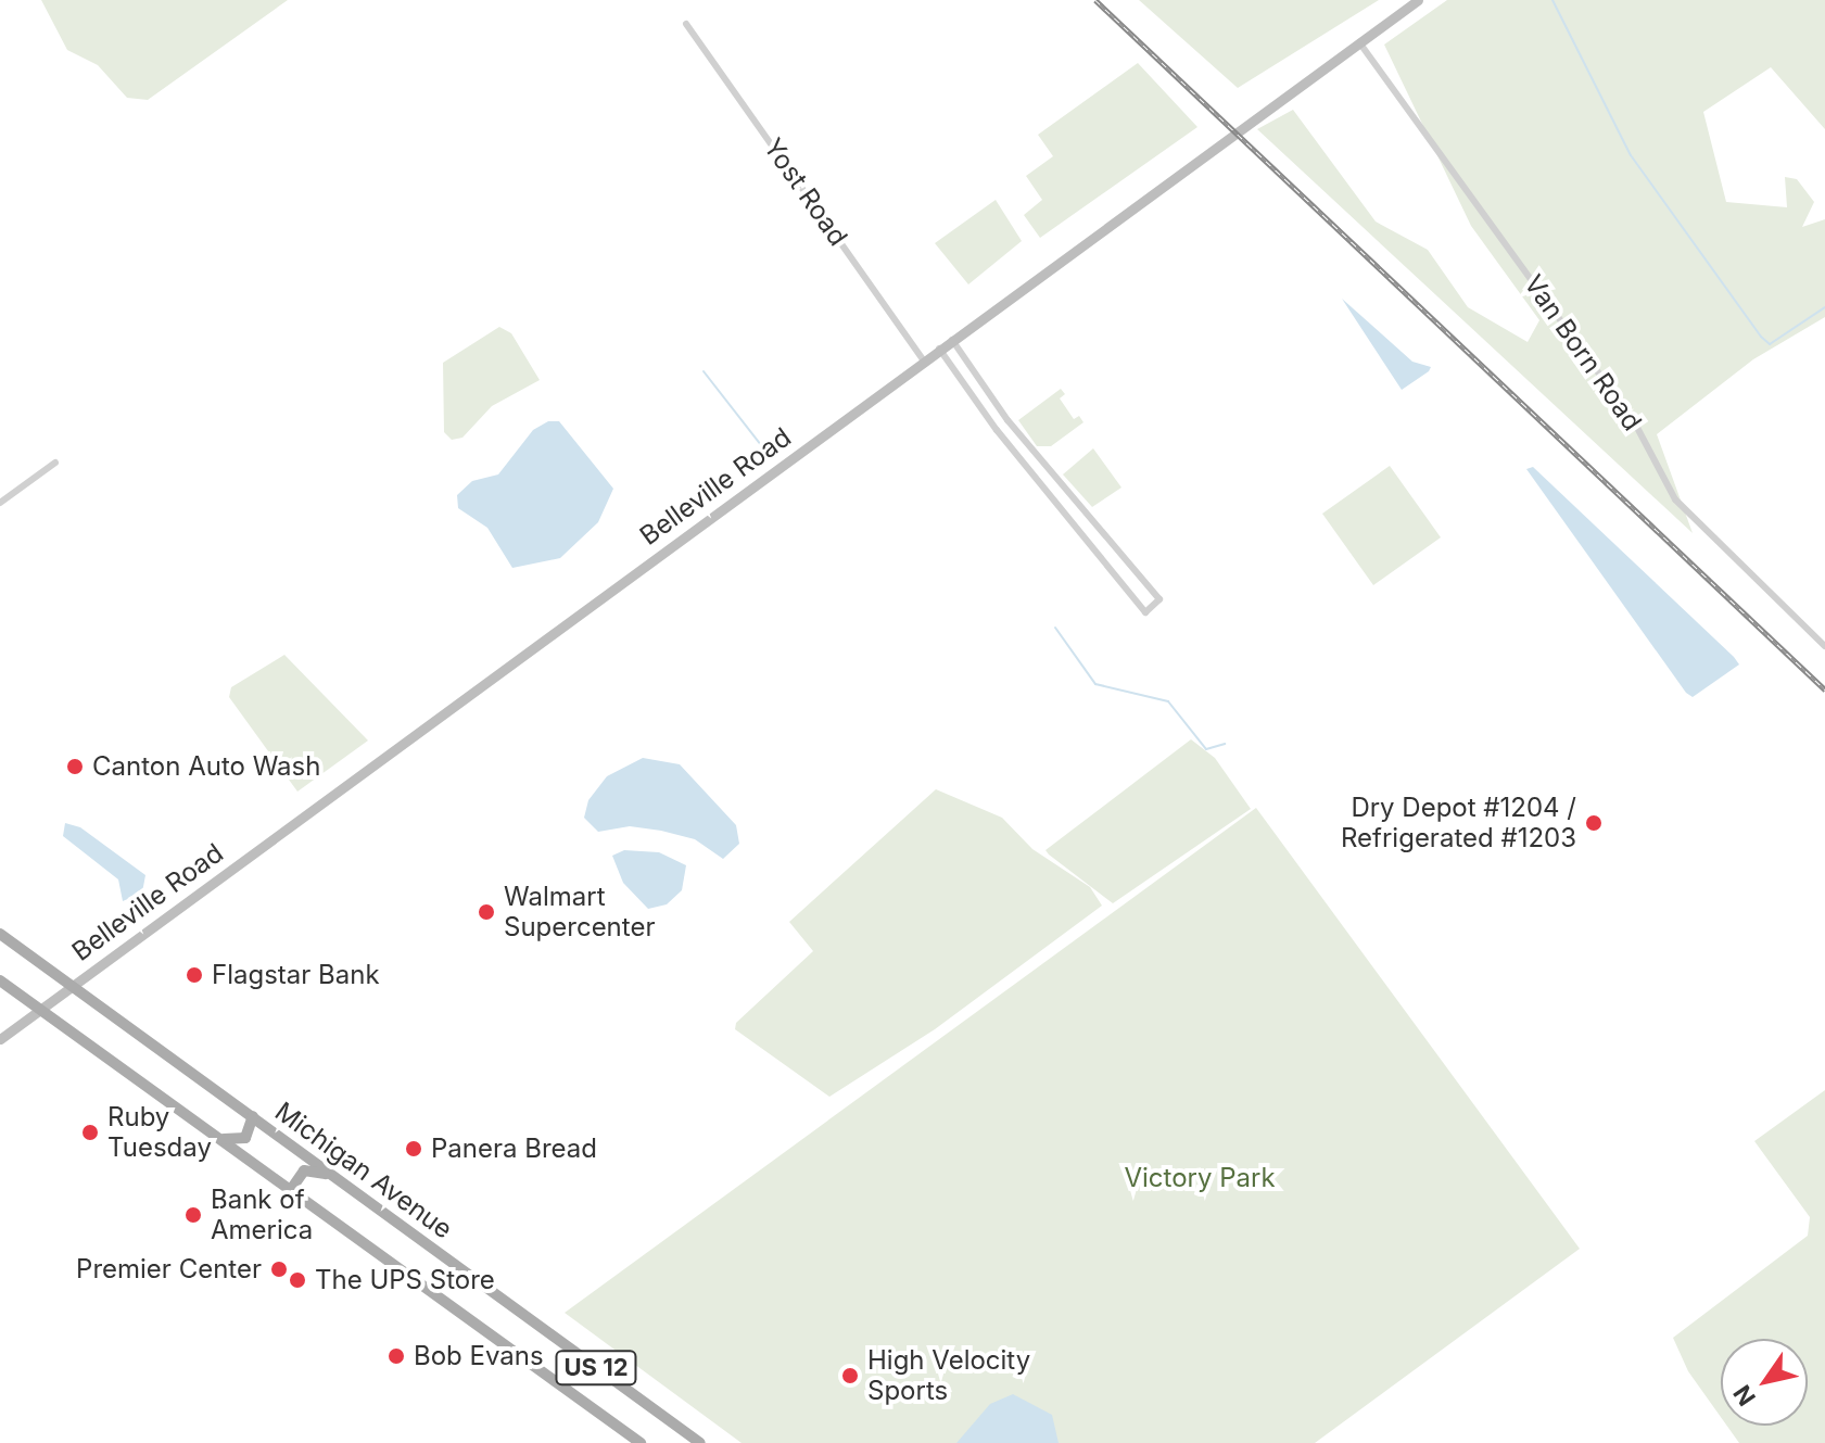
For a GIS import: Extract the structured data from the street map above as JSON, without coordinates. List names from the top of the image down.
{
  "streets": {
    "main road": ["Belleville Road", "Michigan Avenue", "US 12"],
    "street": ["Yost Road", "Van Born Road"]
  },
  "crossings": [
    ["Yost Road", "Belleville Road"],
    ["Van Born Road", "Belleville Road"],
    ["Belleville Road", "Michigan Avenue"],
    ["Belleville Road", "US 12"]
  ],
  "parks": ["Victory Park"],
  "places": [
    "Canton Auto Wash",
    "Dry Depot #1204 / Refrigerated #1203",
    "Walmart Supercenter",
    "Flagstar Bank",
    "Ruby Tuesday",
    "Panera Bread",
    "Bank of America",
    "Premier Center",
    "The UPS Store",
    "Bob Evans",
    "High Velocity Sports"
  ],
  "north": "bottom left"
}
